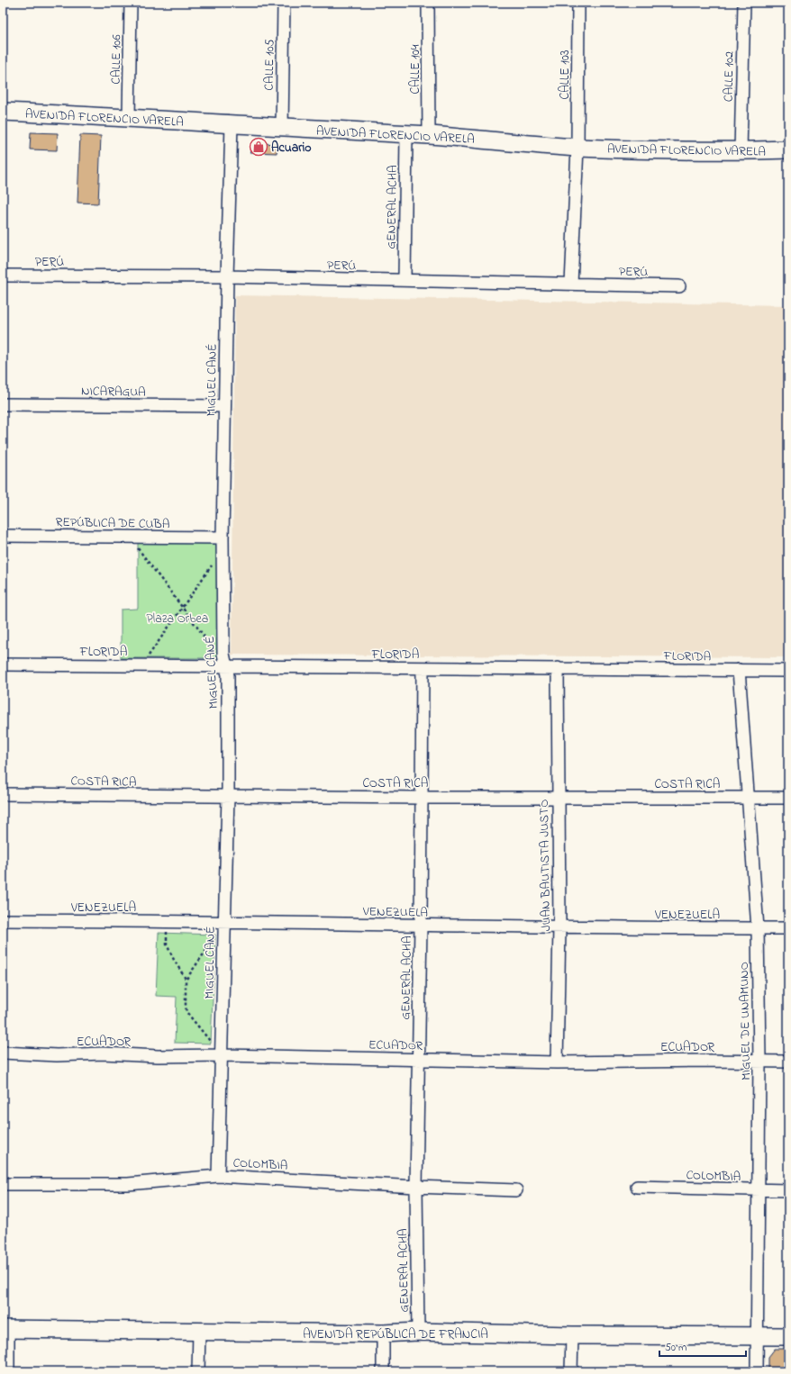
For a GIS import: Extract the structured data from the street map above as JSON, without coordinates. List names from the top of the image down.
{
  "streets": {
    "main road": ["AVENIDA FLORENCIO VARELA", "AVENIDA REPÚBLICA DE FRANCIA"],
    "street": [
      "CALLE 106",
      "CALLE 105",
      "CALLE 104",
      "CALLE 103",
      "CALLE 102",
      "GENERAL ACHA",
      "PERÚ",
      "MIGUEL CANÉ",
      "NICARAGUA",
      "REPÚBLICA DE CUBA",
      "FLORIDA",
      "COSTA RICA",
      "JUAN BAUTISTA JUSTO",
      "VENEZUELA",
      "MIGUEL DE UNAMUNO",
      "ECUADOR",
      "COLOMBIA"
    ]
  },
  "crossings": [
    ["CALLE 106", "AVENIDA FLORENCIO VARELA"],
    ["CALLE 105", "AVENIDA FLORENCIO VARELA"],
    ["CALLE 104", "AVENIDA FLORENCIO VARELA"],
    ["CALLE 103", "AVENIDA FLORENCIO VARELA"],
    ["CALLE 102", "AVENIDA FLORENCIO VARELA"],
    ["AVENIDA FLORENCIO VARELA", "GENERAL ACHA"],
    ["AVENIDA FLORENCIO VARELA", "MIGUEL CANÉ"],
    ["GENERAL ACHA", "PERÚ"],
    ["GENERAL ACHA", "FLORIDA"],
    ["GENERAL ACHA", "COSTA RICA"],
    ["GENERAL ACHA", "VENEZUELA"],
    ["GENERAL ACHA", "ECUADOR"],
    ["GENERAL ACHA", "COLOMBIA"],
    ["GENERAL ACHA", "AVENIDA REPÚBLICA DE FRANCIA"],
    ["PERÚ", "MIGUEL CANÉ"],
    ["MIGUEL CANÉ", "NICARAGUA"],
    ["MIGUEL CANÉ", "REPÚBLICA DE CUBA"],
    ["MIGUEL CANÉ", "FLORIDA"],
    ["MIGUEL CANÉ", "COSTA RICA"],
    ["MIGUEL CANÉ", "VENEZUELA"],
    ["MIGUEL CANÉ", "ECUADOR"],
    ["MIGUEL CANÉ", "COLOMBIA"],
    ["FLORIDA", "JUAN BAUTISTA JUSTO"],
    ["FLORIDA", "MIGUEL DE UNAMUNO"],
    ["COSTA RICA", "JUAN BAUTISTA JUSTO"],
    ["COSTA RICA", "MIGUEL DE UNAMUNO"],
    ["JUAN BAUTISTA JUSTO", "VENEZUELA"],
    ["JUAN BAUTISTA JUSTO", "ECUADOR"],
    ["VENEZUELA", "MIGUEL DE UNAMUNO"],
    ["MIGUEL DE UNAMUNO", "ECUADOR"],
    ["MIGUEL DE UNAMUNO", "COLOMBIA"],
    ["MIGUEL DE UNAMUNO", "AVENIDA REPÚBLICA DE FRANCIA"]
  ],
  "parks": ["Plaza Orbea"],
  "places": {
    "shop": ["Acuario"]
  },
  "scale_bar": "50 m"
}
